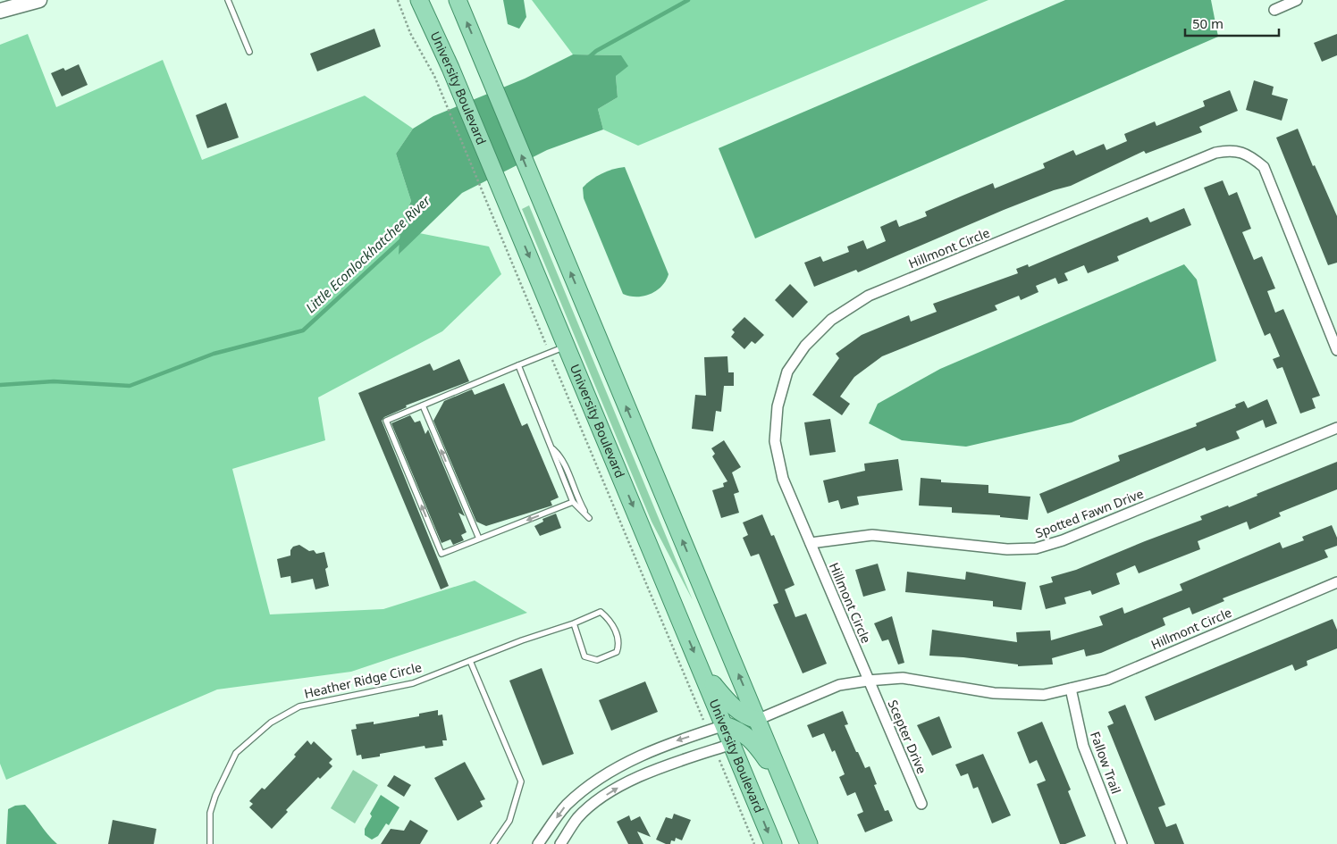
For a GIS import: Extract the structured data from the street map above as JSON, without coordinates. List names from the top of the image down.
{
  "streets": {
    "main road": ["University Boulevard"],
    "street": [
      "Hillmont Circle",
      "Spotted Fawn Drive",
      "Scepter Drive",
      "Fallow Trail"
    ],
    "lane": ["Heather Ridge Circle"]
  },
  "crossings": [
    ["Hillmont Circle", "Spotted Fawn Drive"],
    ["Hillmont Circle", "Scepter Drive"],
    ["Hillmont Circle", "Fallow Trail"]
  ],
  "water": ["Little Econlockhatchee River"],
  "scale_bar": "50 m"
}
